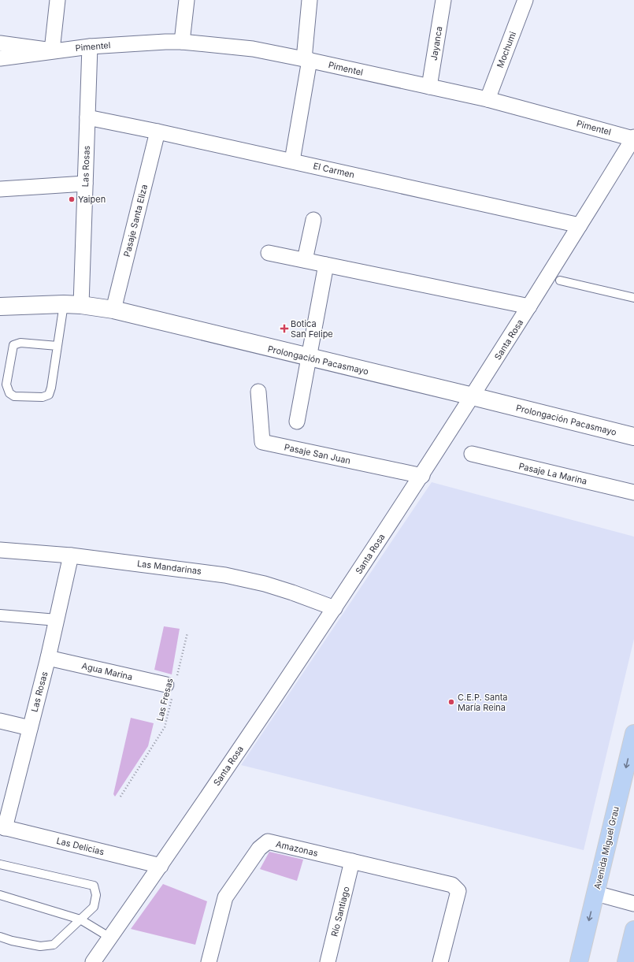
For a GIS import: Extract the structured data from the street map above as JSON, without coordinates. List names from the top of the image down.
{
  "streets": {
    "main road": ["Avenida Miguel Grau"],
    "street": [
      "Jayanca",
      "Pimentel",
      "Mochumi",
      "Las Rosas",
      "El Carmen",
      "Pasaje Santa Eliza",
      "Santa Rosa",
      "Prolongación Pacasmayo",
      "Pasaje San Juan",
      "Pasaje La Marina",
      "Las Mandarinas",
      "Agua Marina",
      "Las Delicias",
      "Amazonas",
      "Río Santiago"
    ],
    "path": ["Las Fresas"]
  },
  "crossings": [
    ["Jayanca", "Pimentel"],
    ["Pimentel", "Mochumi"],
    ["Pimentel", "Las Rosas"],
    ["Pimentel", "Santa Rosa"],
    ["Las Rosas", "El Carmen"],
    ["Las Rosas", "Prolongación Pacasmayo"],
    ["Las Rosas", "Las Mandarinas"],
    ["Las Rosas", "Agua Marina"],
    ["Las Rosas", "Las Delicias"],
    ["El Carmen", "Pasaje Santa Eliza"],
    ["El Carmen", "Santa Rosa"],
    ["Pasaje Santa Eliza", "Prolongación Pacasmayo"],
    ["Santa Rosa", "Prolongación Pacasmayo"],
    ["Santa Rosa", "Pasaje San Juan"],
    ["Santa Rosa", "Las Mandarinas"],
    ["Santa Rosa", "Las Delicias"],
    ["Agua Marina", "Las Fresas"],
    ["Amazonas", "Río Santiago"]
  ],
  "one_way": ["Avenida Miguel Grau"],
  "places": {
    "other": ["Yaipen", "C.E.P. Santa María Reina"],
    "health": ["Botica San Felipe"]
  }
}
